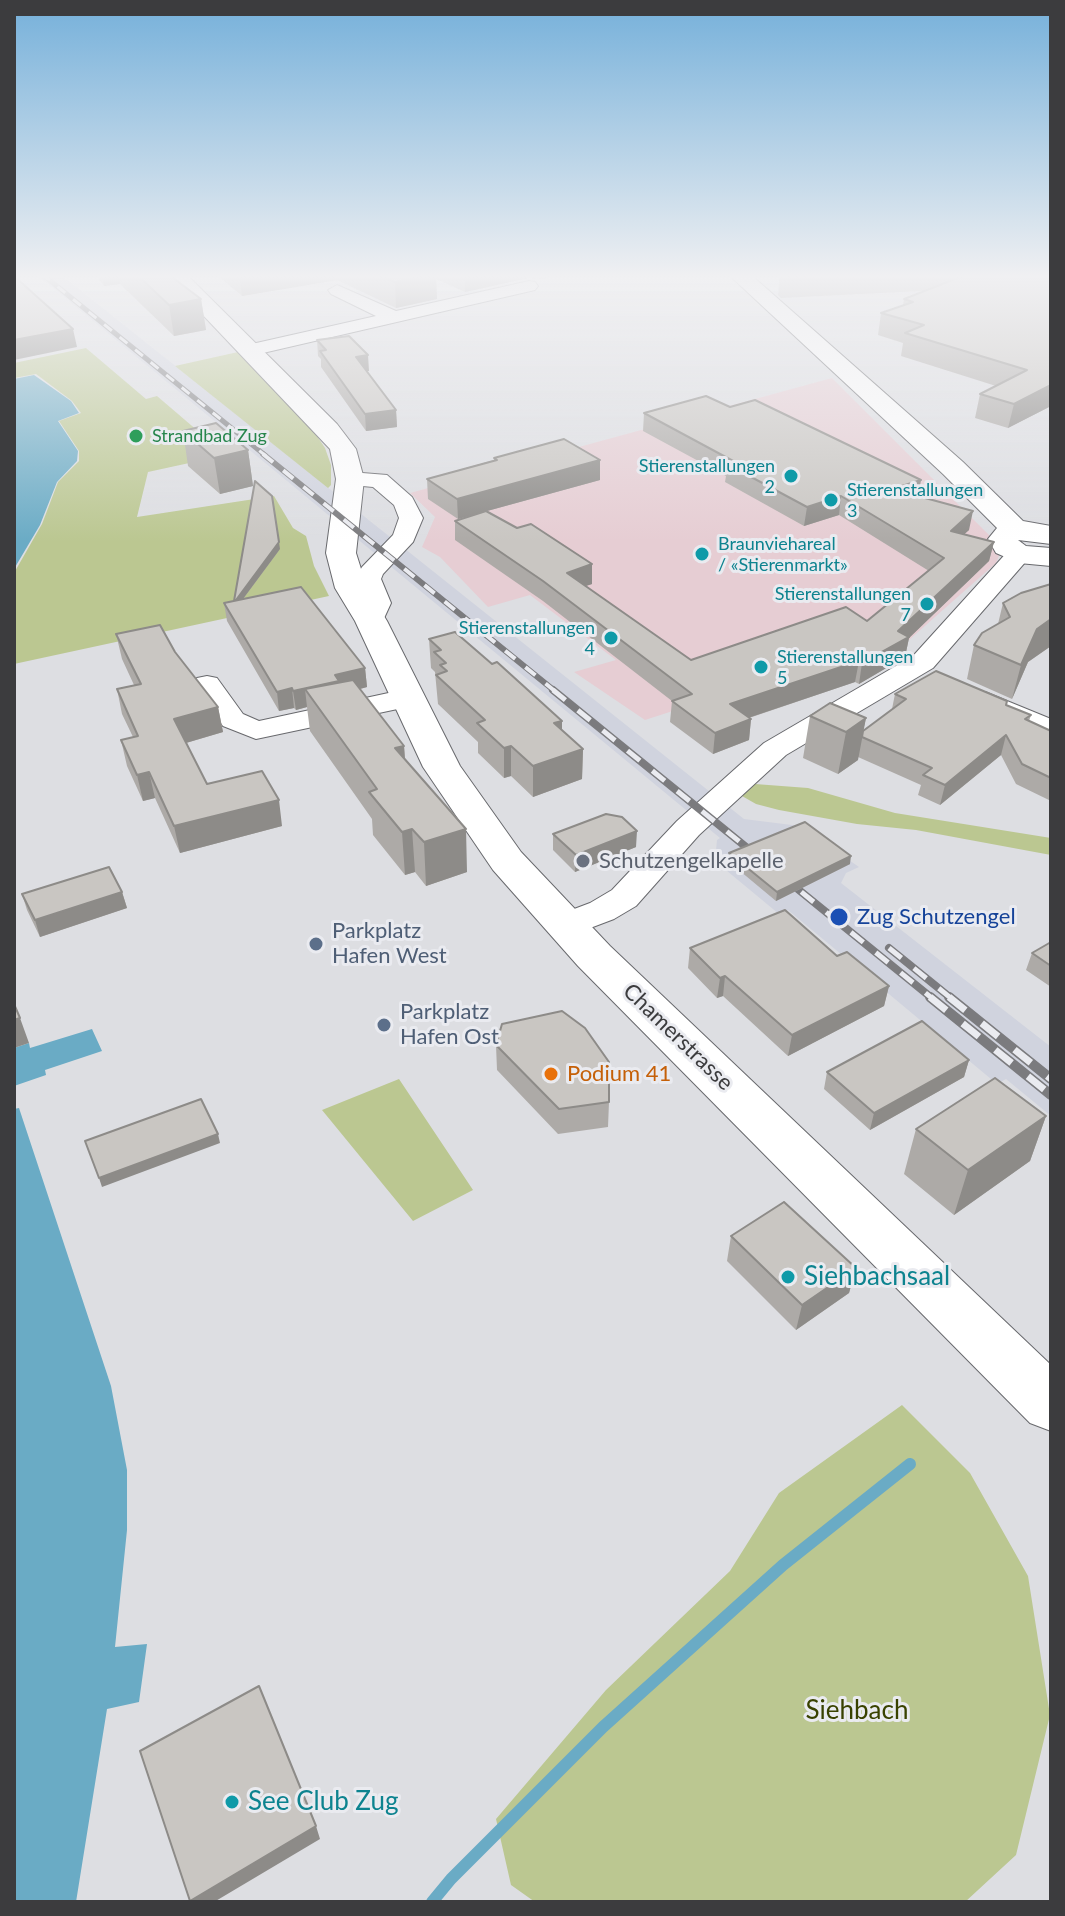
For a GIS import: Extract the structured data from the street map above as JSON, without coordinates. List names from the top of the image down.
{
  "streets": {
    "main road": ["Chamerstrasse"]
  },
  "parks": ["Siehbach"],
  "places": [
    "Strandbad Zug",
    "Stierenstallungen 2",
    "Stierenstallungen 3",
    "Braunviehareal / «Stierenmarkt»",
    "Stierenstallungen 7",
    "Stierenstallungen 4",
    "Stierenstallungen 5",
    "Schutzengelkapelle",
    "Zug Schutzengel",
    "Parkplatz Hafen West",
    "Parkplatz Hafen Ost",
    "Podium 41",
    "Siehbachsaal",
    "See Club Zug"
  ]
}
